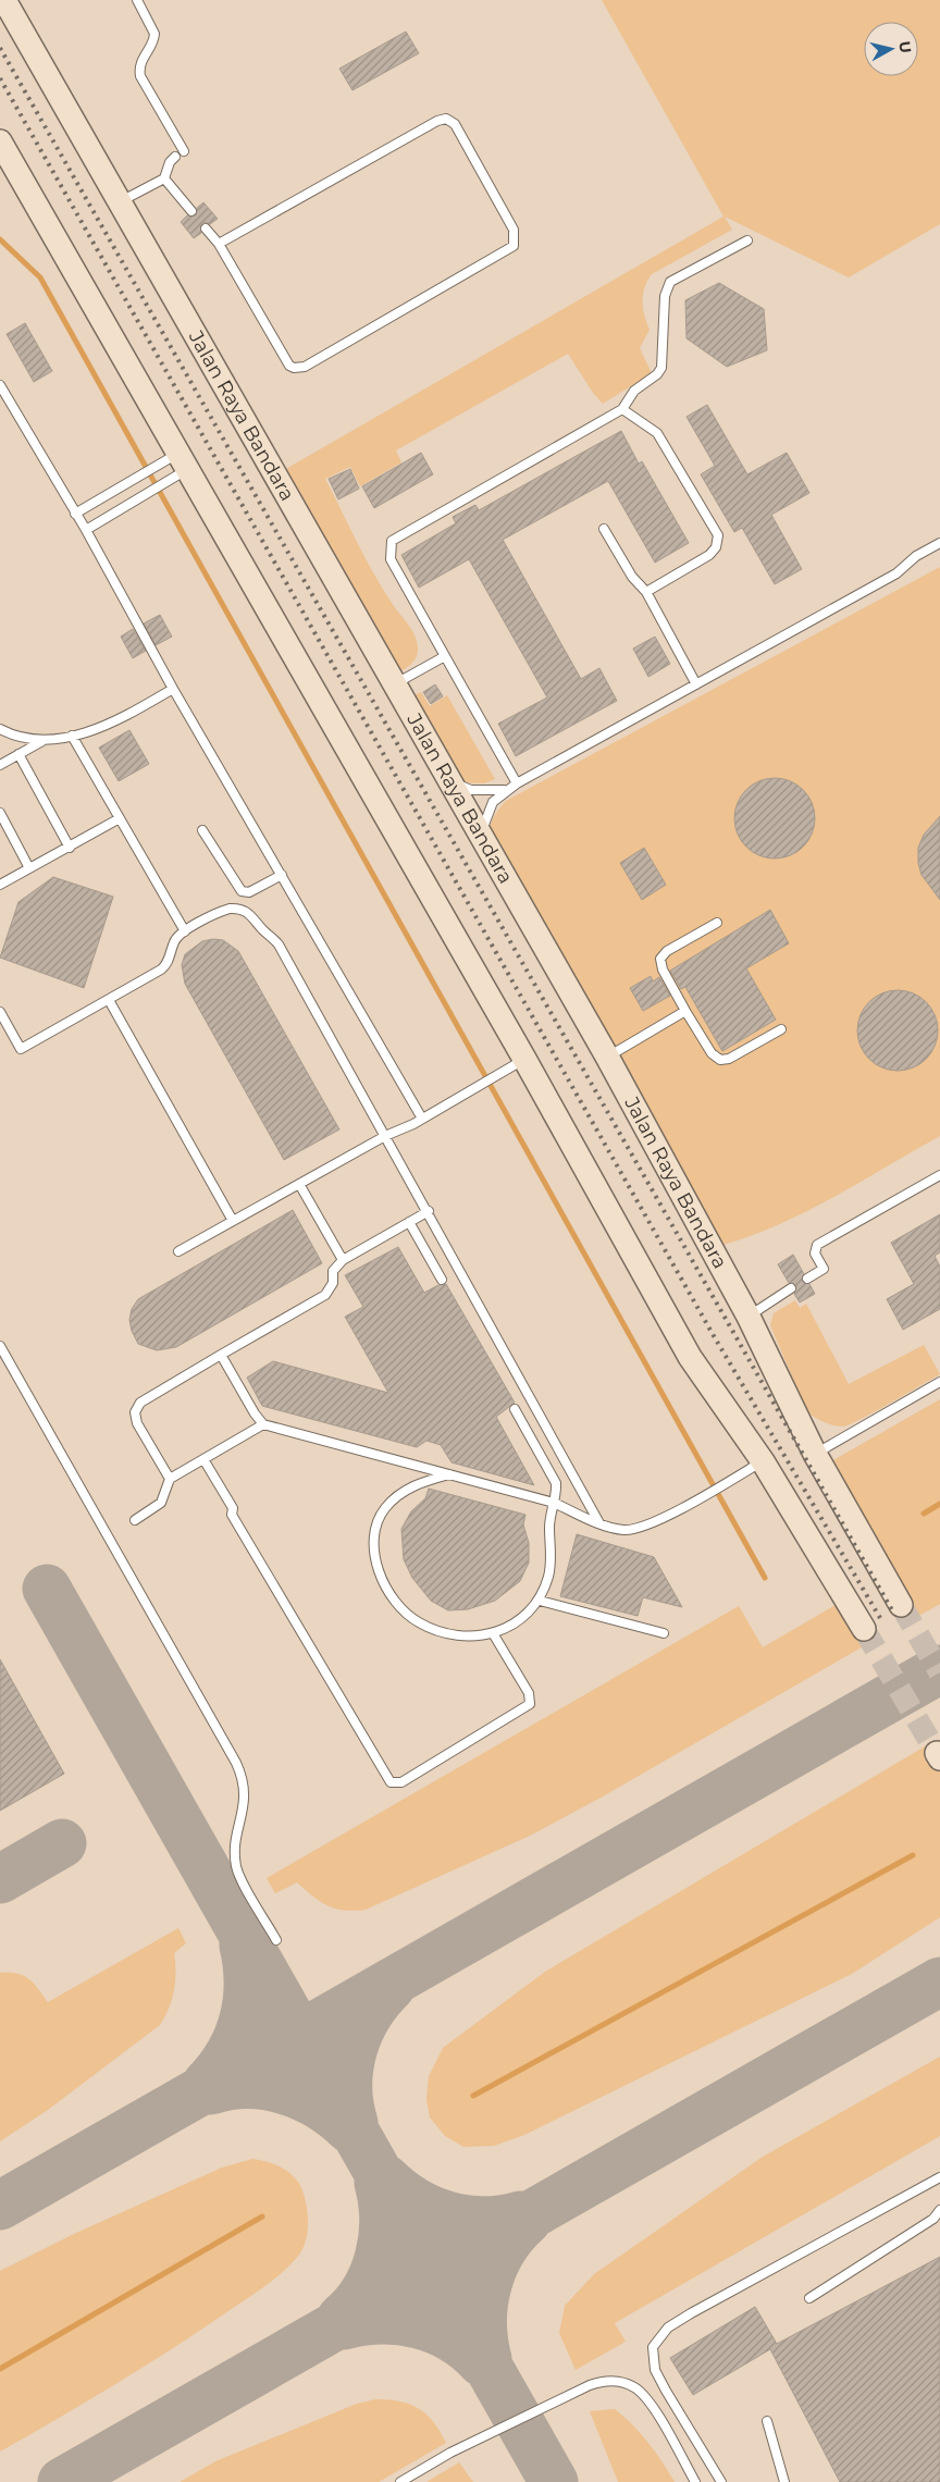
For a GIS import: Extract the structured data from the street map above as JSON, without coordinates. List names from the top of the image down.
{
  "streets": {
    "street": ["Jalan Raya Bandara"]
  },
  "north": "right"
}
